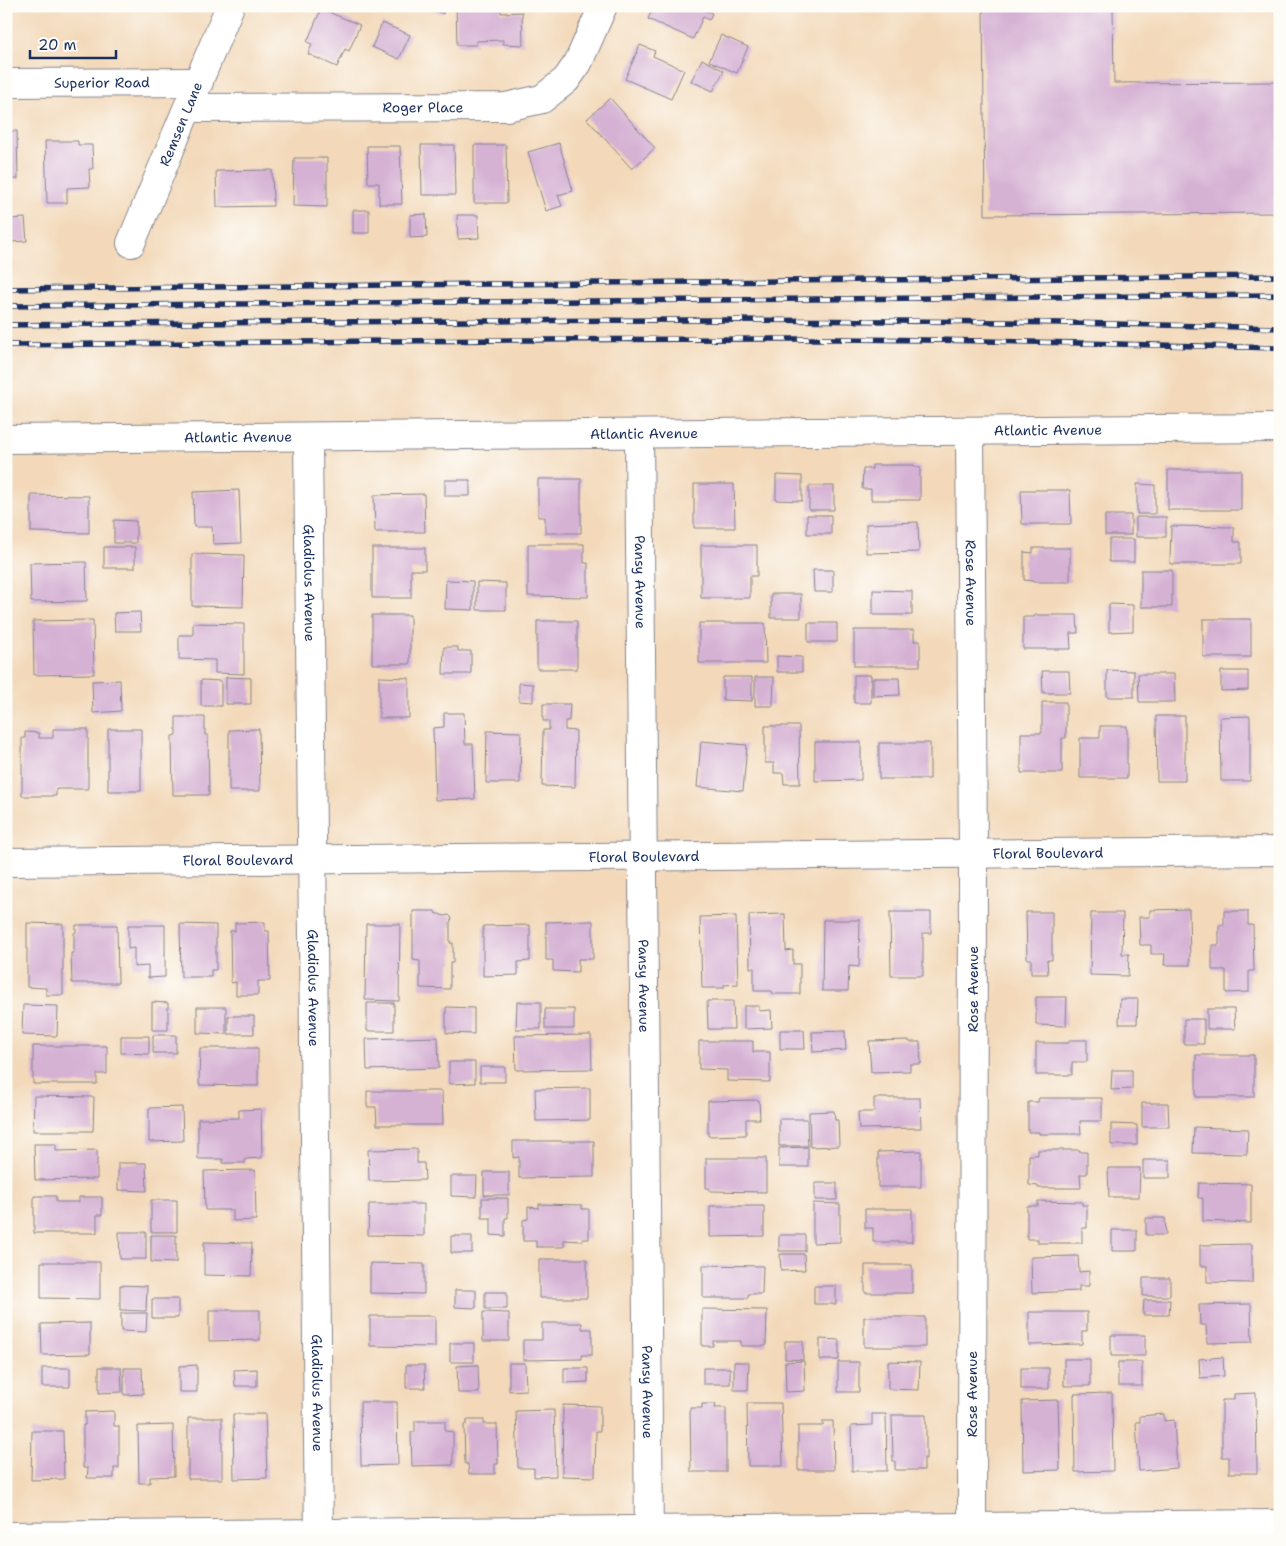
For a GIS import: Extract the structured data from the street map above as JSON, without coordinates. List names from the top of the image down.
{
  "streets": {
    "street": [
      "Superior Road",
      "Roger Place",
      "Remsen Lane",
      "Atlantic Avenue",
      "Pansy Avenue",
      "Gladiolus Avenue",
      "Rose Avenue",
      "Floral Boulevard"
    ]
  },
  "crossings": [
    ["Superior Road", "Remsen Lane"],
    ["Roger Place", "Remsen Lane"],
    ["Atlantic Avenue", "Pansy Avenue"],
    ["Atlantic Avenue", "Gladiolus Avenue"],
    ["Atlantic Avenue", "Rose Avenue"],
    ["Pansy Avenue", "Floral Boulevard"],
    ["Gladiolus Avenue", "Floral Boulevard"],
    ["Rose Avenue", "Floral Boulevard"]
  ],
  "scale_bar": "20 m"
}
